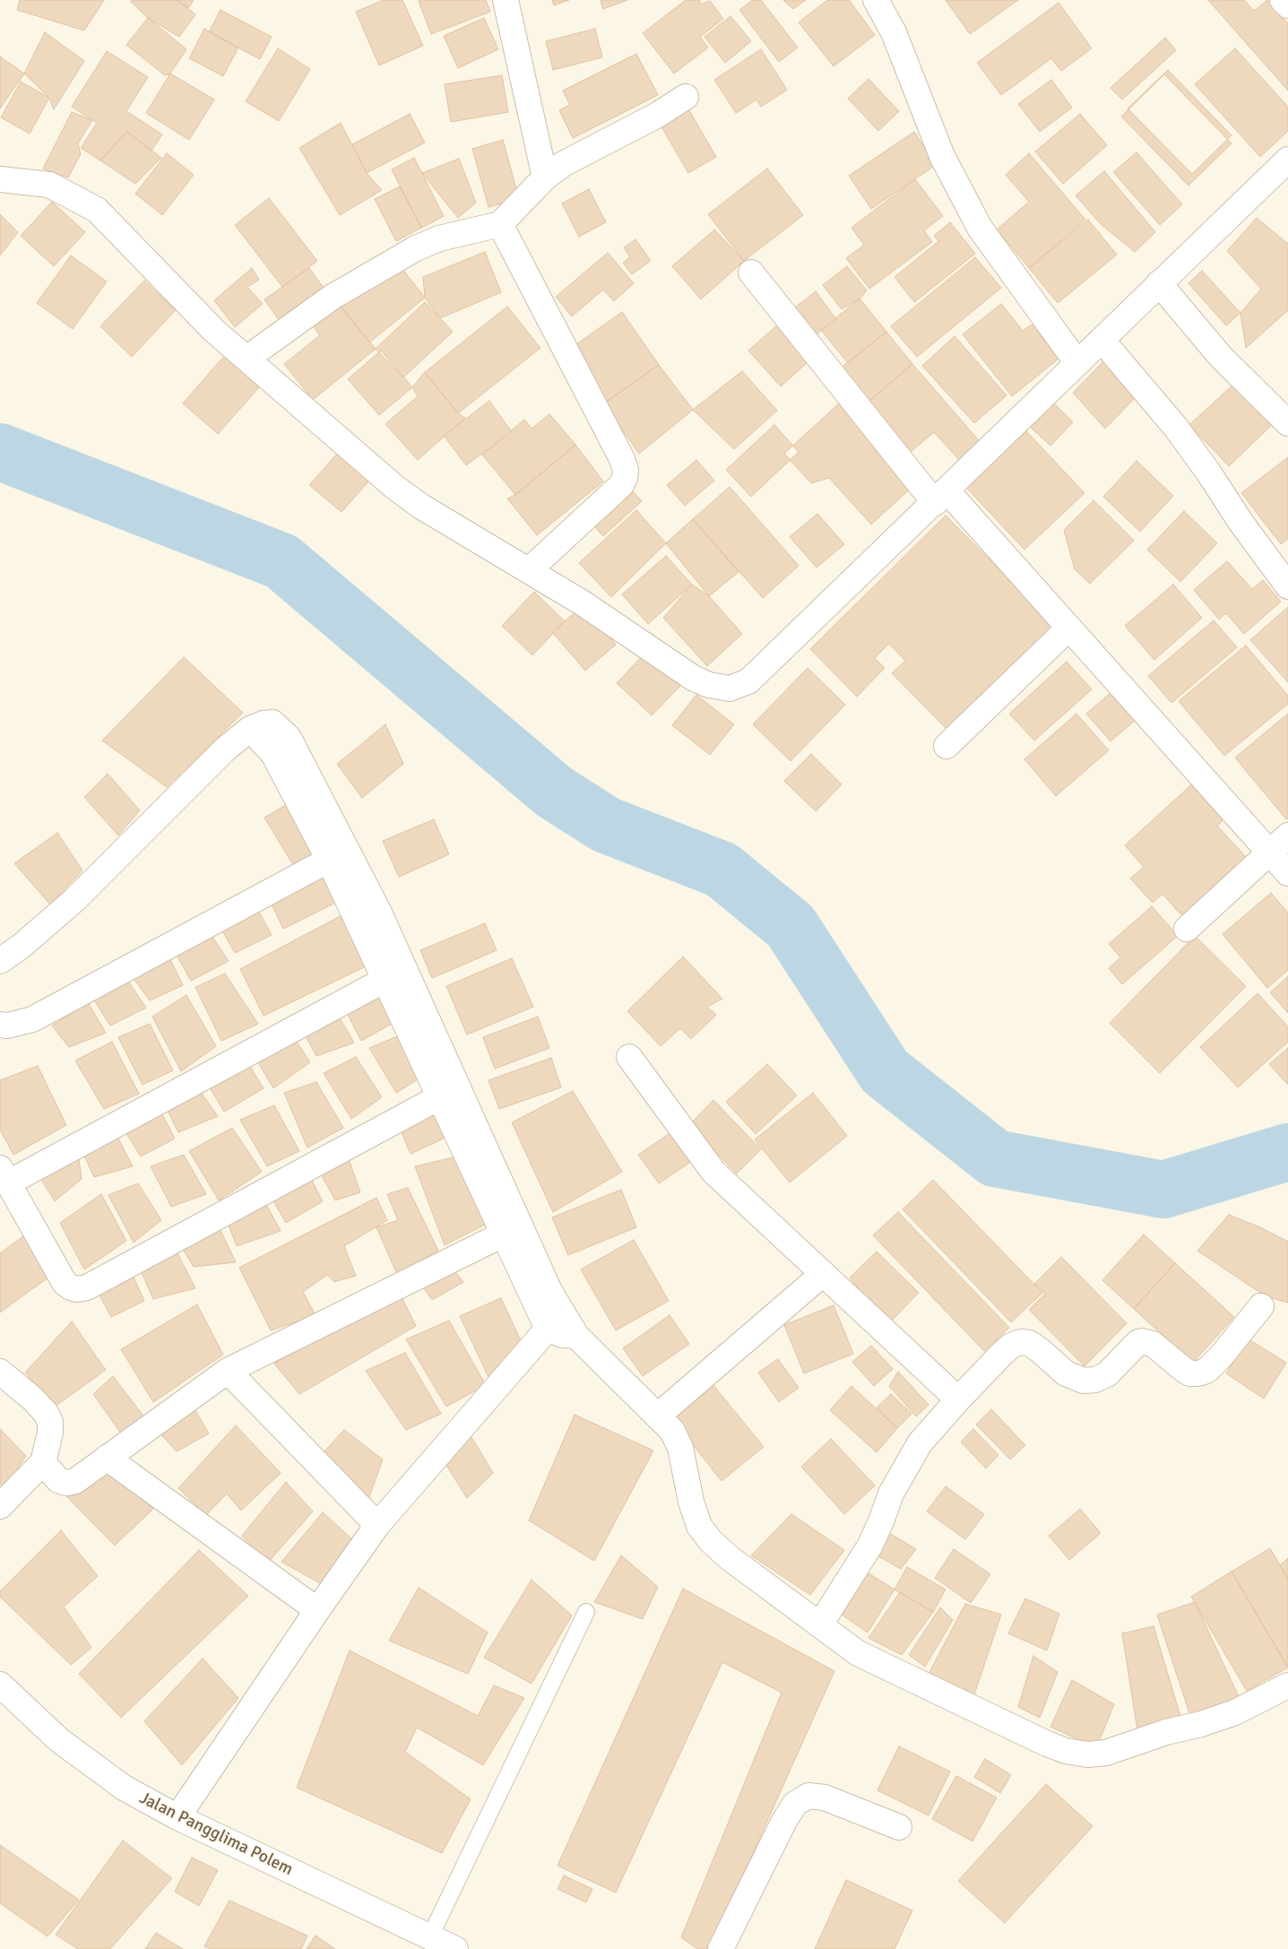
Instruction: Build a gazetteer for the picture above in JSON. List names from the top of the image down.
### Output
{
  "streets": {
    "street": ["Jalan Pangglima Polem"]
  }
}
